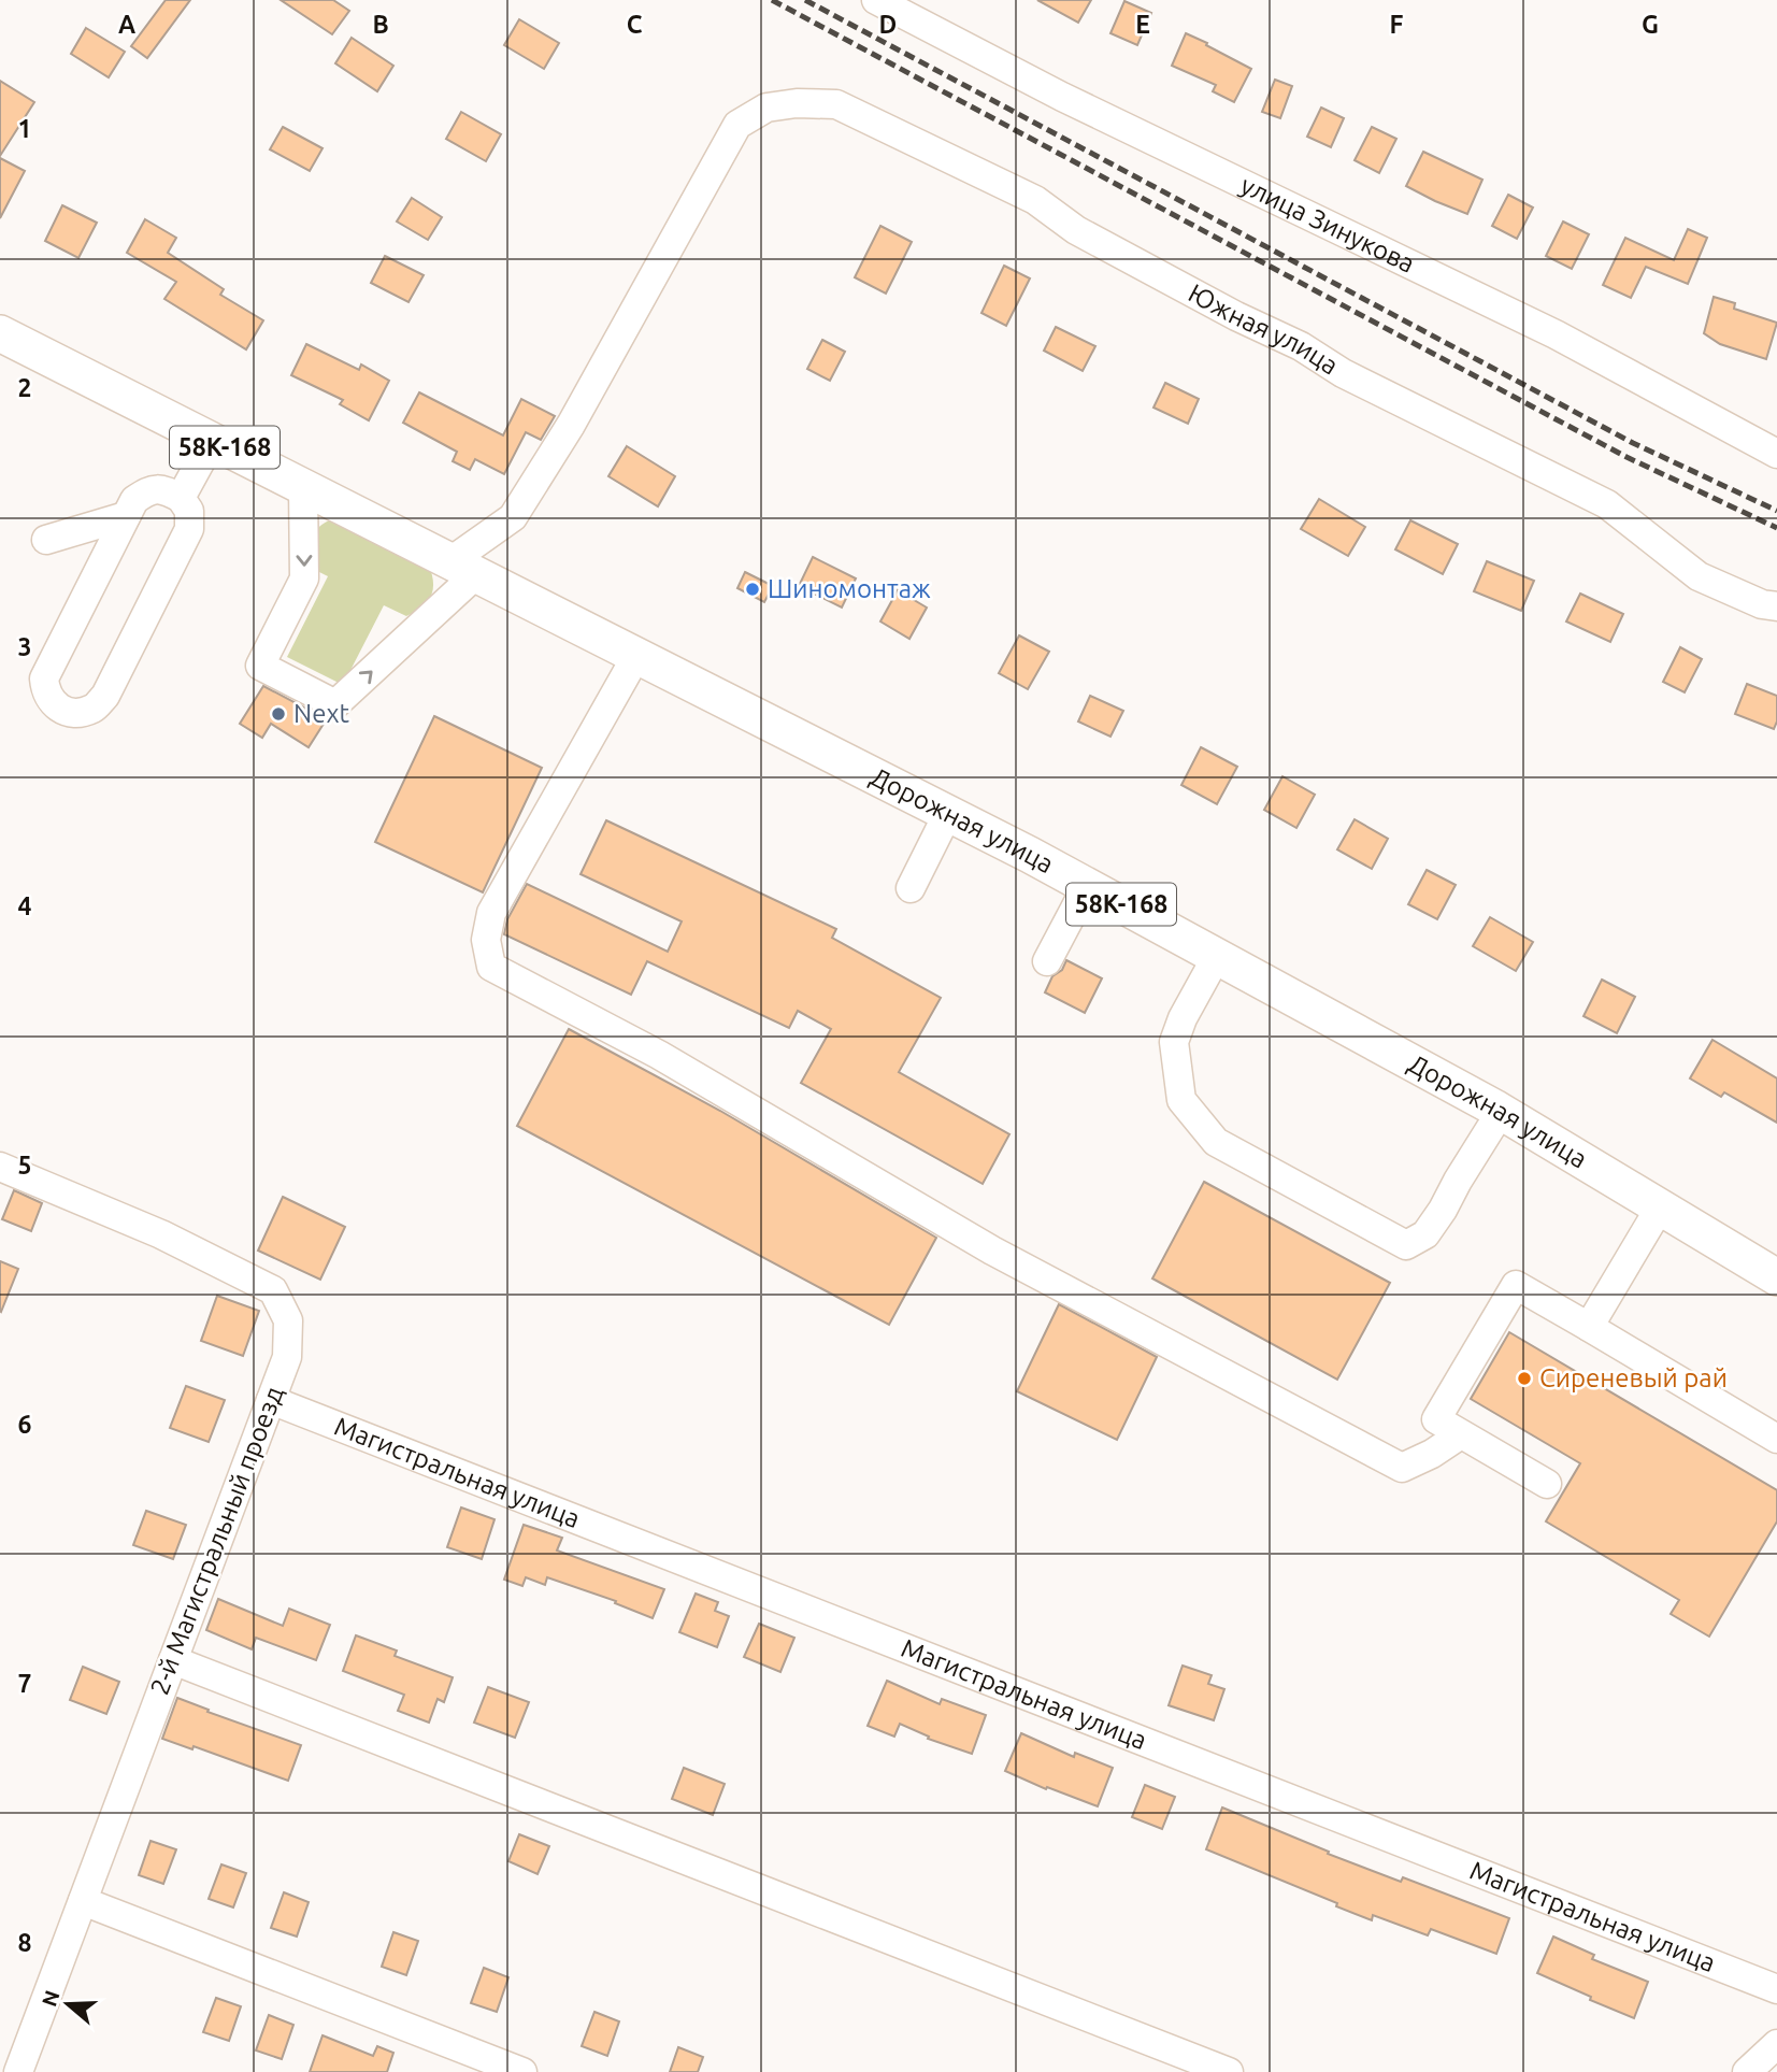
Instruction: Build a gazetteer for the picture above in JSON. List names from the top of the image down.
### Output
{
  "streets": {
    "main road": ["58К-168", "Дорожная улица"],
    "street": [
      "улица Зинукова",
      "Южная улица",
      "Магистральная улица",
      "2-й Магистральный проезд"
    ]
  },
  "crossings": [
    ["Южная улица", "58К-168"],
    ["Южная улица", "Дорожная улица"],
    ["58К-168", "Дорожная улица"],
    ["Магистральная улица", "2-й Магистральный проезд"]
  ],
  "places": ["Шиномонтаж", "Next", "Сиреневый рай"],
  "north": "left",
  "grid": {
    "columns": [
      "A",
      "B",
      "C",
      "D",
      "E",
      "F",
      "G"
    ],
    "rows": [
      "1",
      "2",
      "3",
      "4",
      "5",
      "6",
      "7",
      "8"
    ]
  }
}
